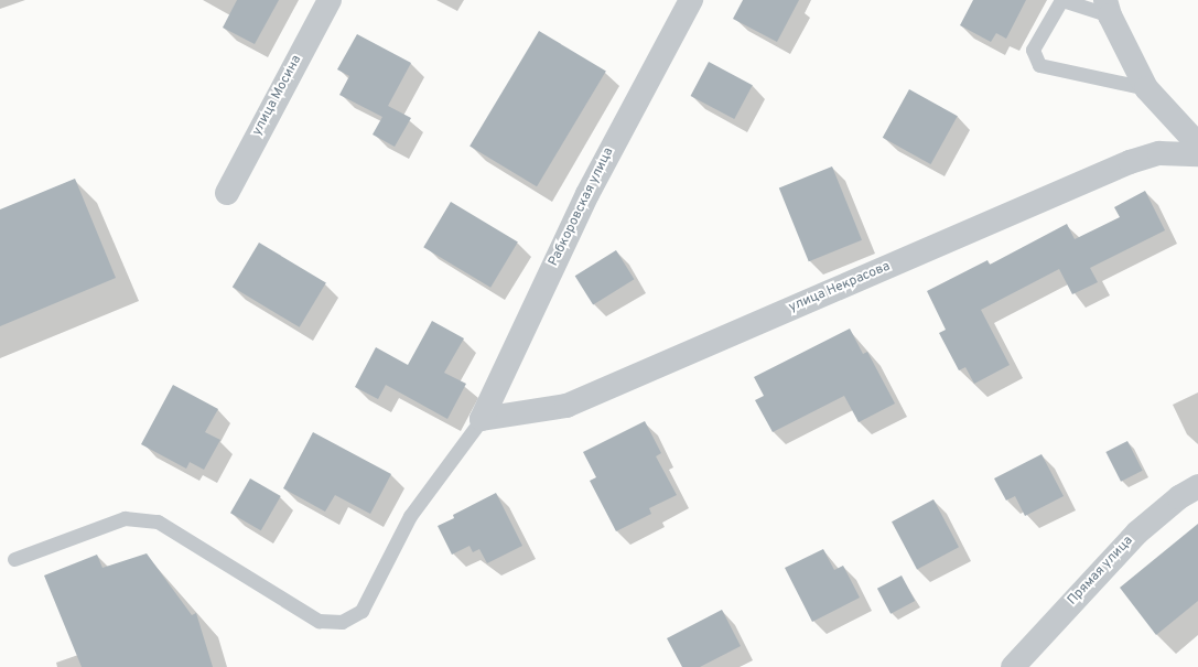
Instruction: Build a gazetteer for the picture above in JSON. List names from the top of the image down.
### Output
{
  "streets": {
    "street": [
      "улица Мосина",
      "Рабкоровская улица",
      "улица Некрасова",
      "Прямая улица"
    ]
  },
  "crossings": [
    ["Рабкоровская улица", "улица Некрасова"]
  ]
}
